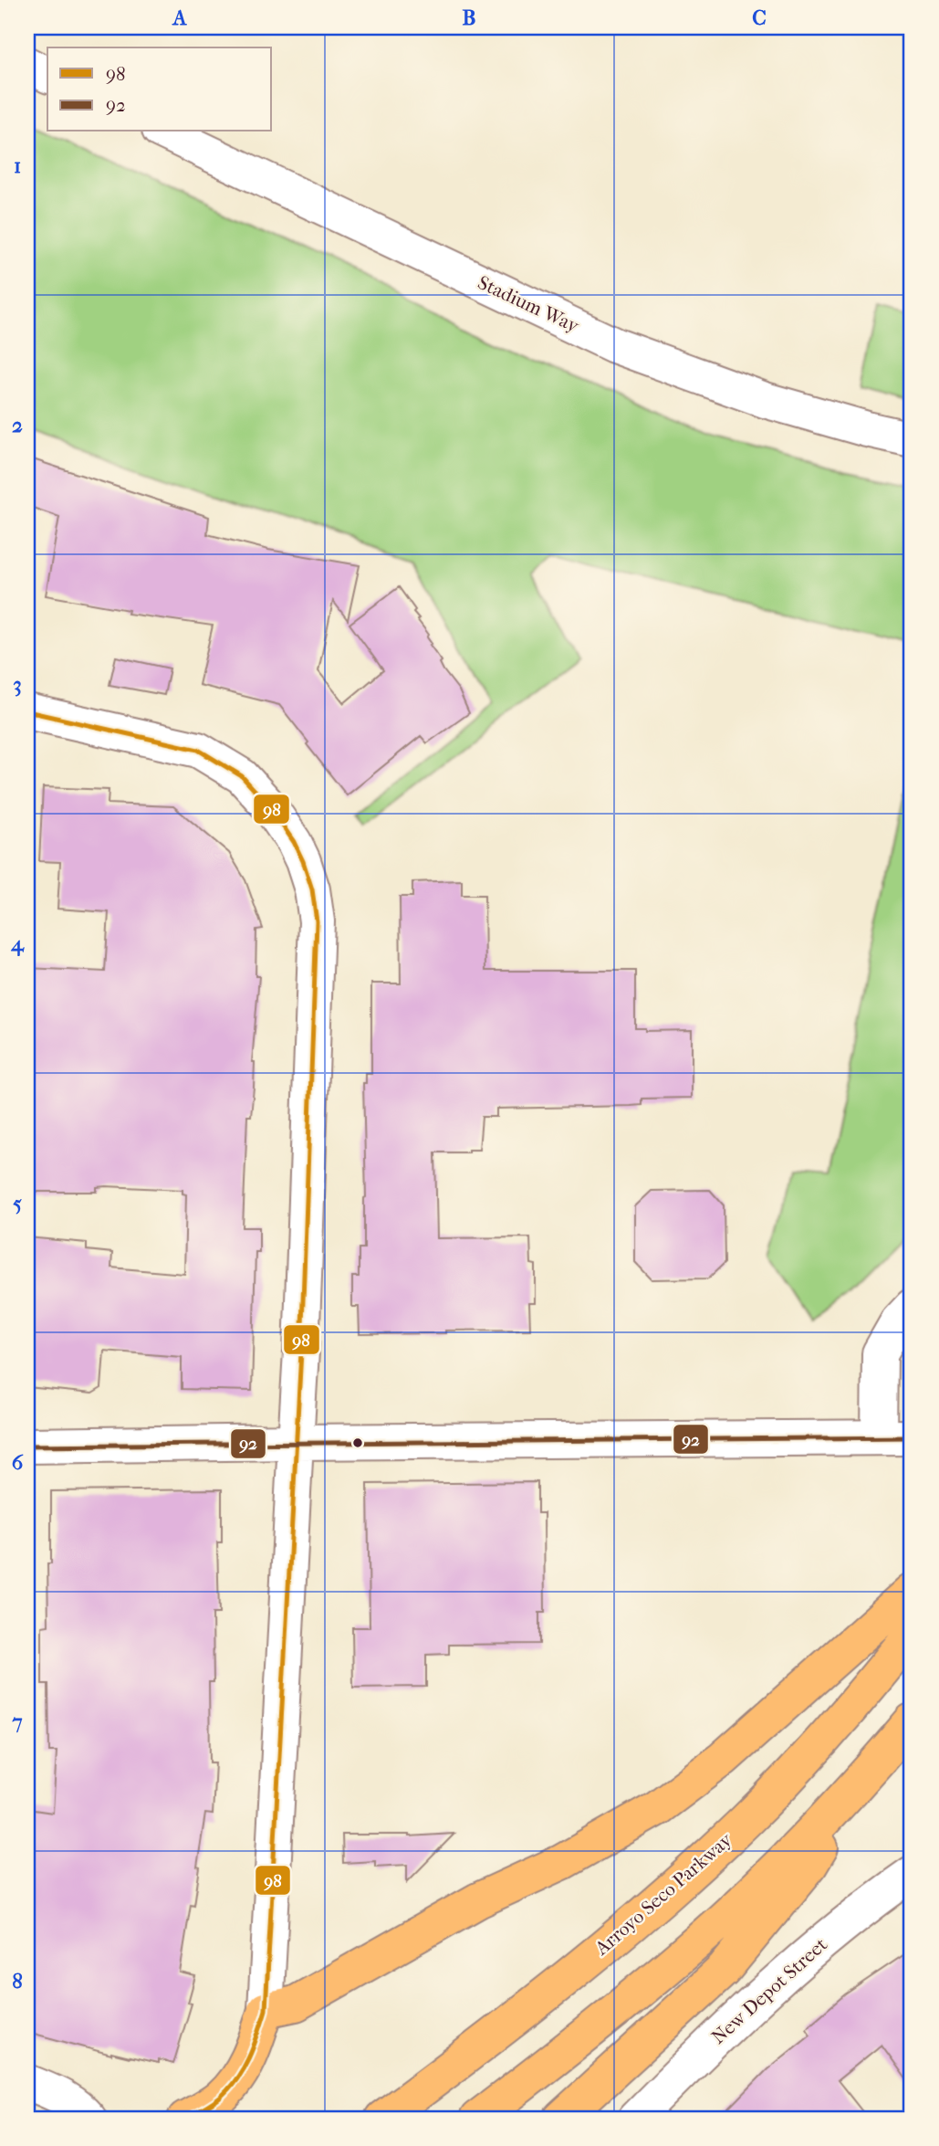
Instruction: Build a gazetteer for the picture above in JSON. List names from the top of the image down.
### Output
{
  "streets": {
    "main road": ["Arroyo Seco Parkway"],
    "street": ["Stadium Way", "New Depot Street"]
  },
  "lines": ["transit line 98", "transit line 92"],
  "legend": ["98", "92"],
  "grid": {
    "columns": ["A", "B", "C"],
    "rows": [
      "1",
      "2",
      "3",
      "4",
      "5",
      "6",
      "7",
      "8"
    ]
  }
}
